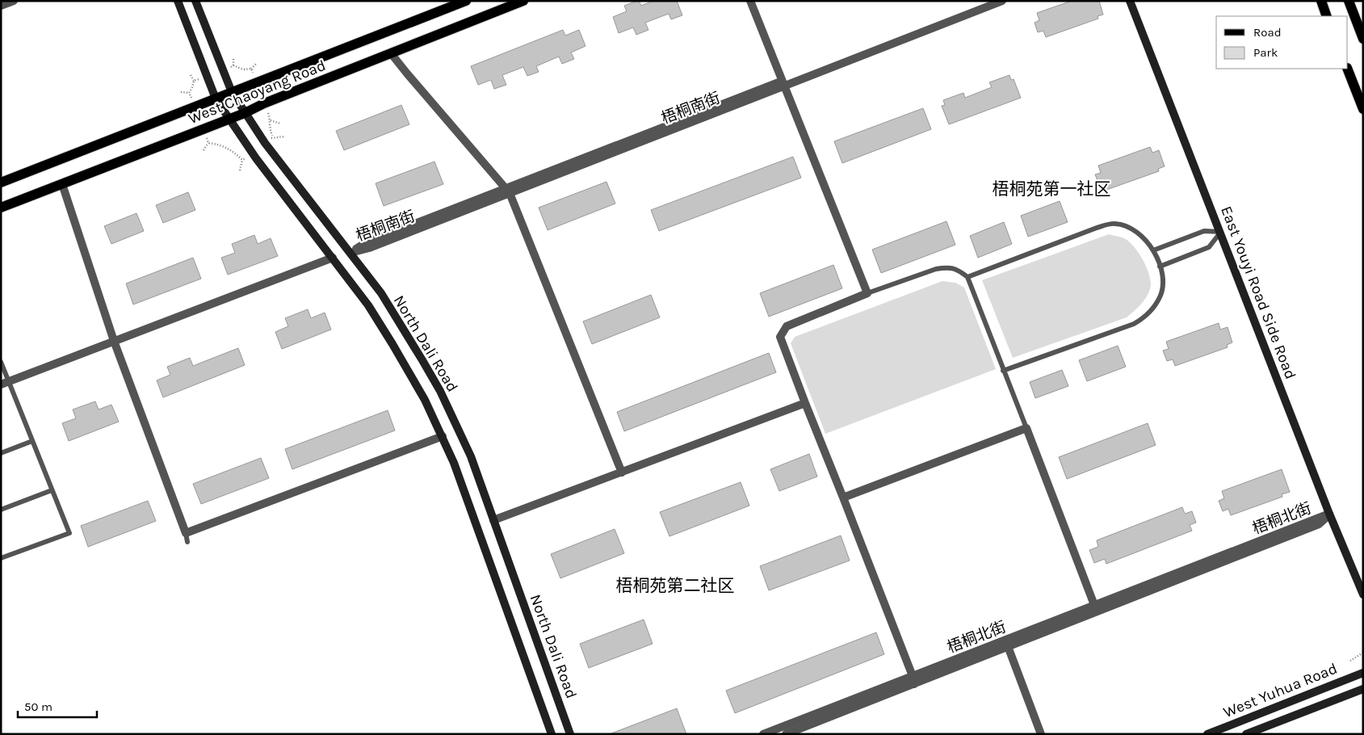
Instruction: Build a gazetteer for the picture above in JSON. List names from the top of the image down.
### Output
{
  "streets": {
    "main road": [
      "West Chaoyang Road",
      "East Youyi Road Side Road",
      "North Dali Road",
      "West Yuhua Road"
    ],
    "street": ["梧桐南街", "梧桐北街"]
  },
  "crossings": [
    ["West Chaoyang Road", "North Dali Road"],
    ["梧桐南街", "North Dali Road"],
    ["East Youyi Road Side Road", "梧桐北街"]
  ],
  "districts": ["梧桐苑第一社区", "梧桐苑第二社区"],
  "legend": ["Road", "Park"],
  "scale_bar": "50 m"
}
